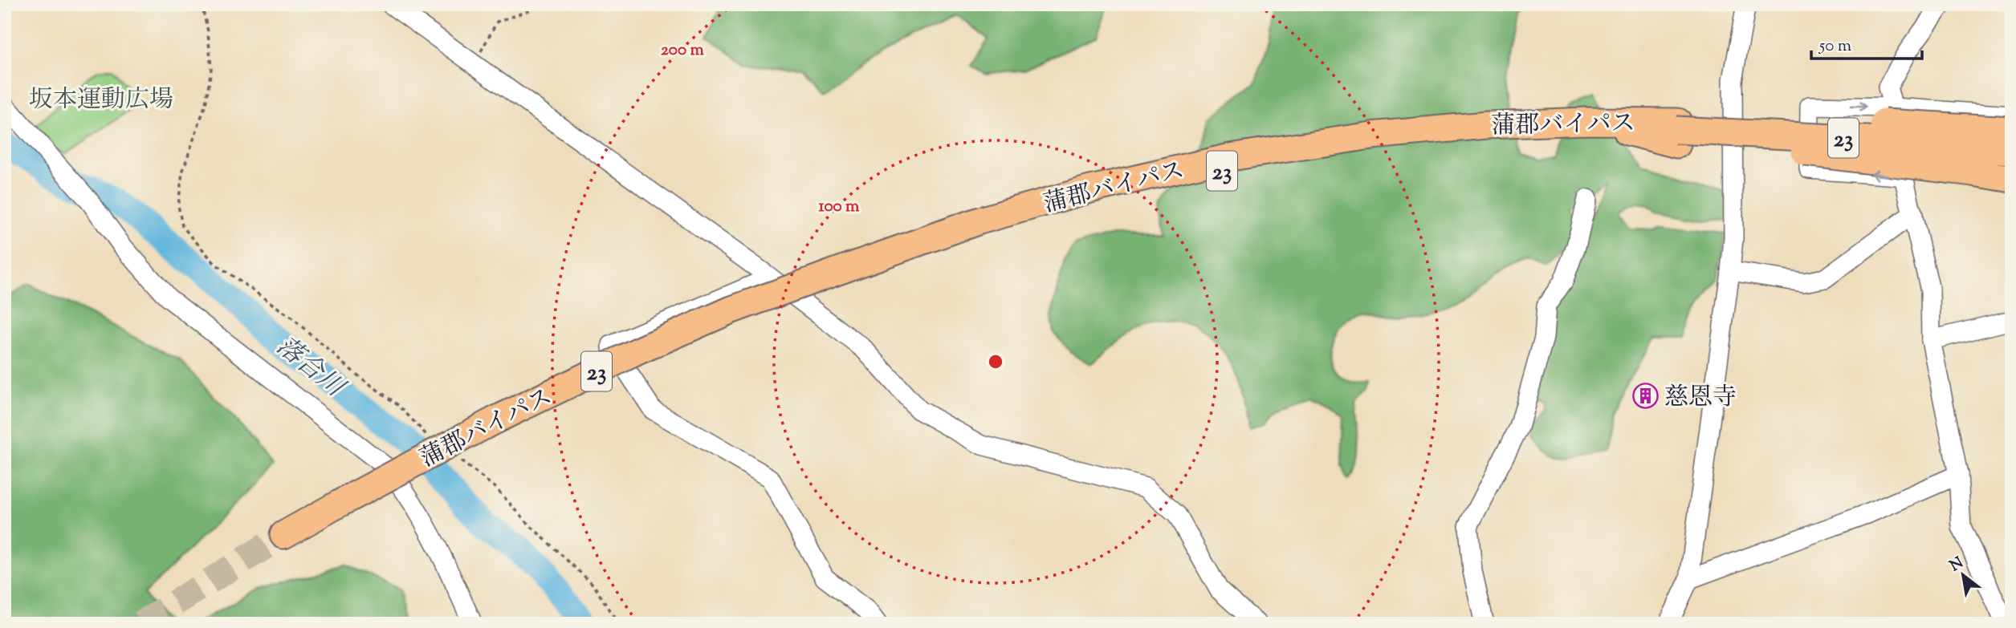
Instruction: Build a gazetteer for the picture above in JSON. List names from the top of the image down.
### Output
{
  "streets": {
    "highway": ["蒲郡バイパス", "23"]
  },
  "crossings": [
    ["蒲郡バイパス", "23"]
  ],
  "water": ["落合川"],
  "parks": ["坂本運動広場"],
  "places": {
    "building": ["慈恩寺"]
  },
  "scale_bar": "50 m",
  "north": "top left",
  "rings": ["200 m", "100 m"]
}
